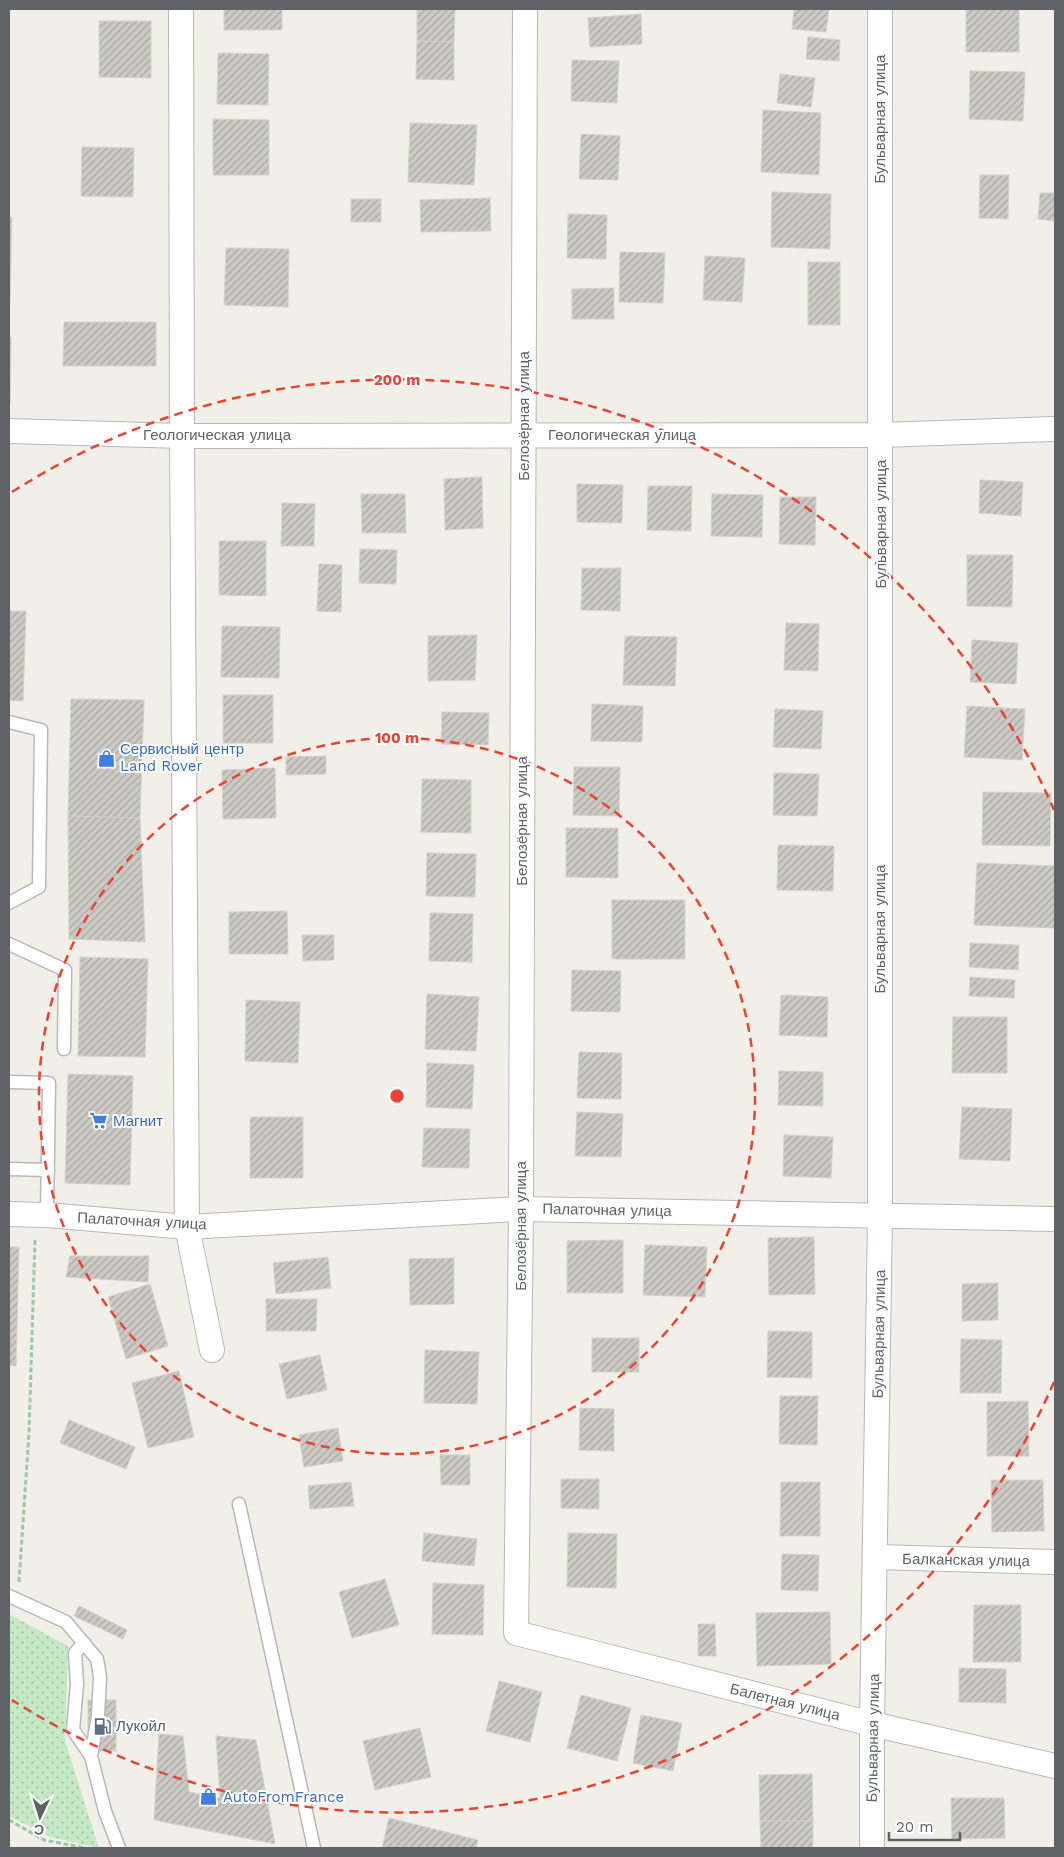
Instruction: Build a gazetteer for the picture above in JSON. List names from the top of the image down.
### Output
{
  "streets": {
    "street": [
      "Бульварная улица",
      "Белозёрная улица",
      "Геологическая улица",
      "Палаточная улица",
      "Балканская улица",
      "Балетная улица"
    ]
  },
  "crossings": [
    ["Бульварная улица", "Геологическая улица"],
    ["Бульварная улица", "Палаточная улица"],
    ["Бульварная улица", "Балканская улица"],
    ["Бульварная улица", "Балетная улица"],
    ["Белозёрная улица", "Геологическая улица"],
    ["Белозёрная улица", "Палаточная улица"],
    ["Белозёрная улица", "Балетная улица"]
  ],
  "places": {
    "shop": ["Сервисный центр Land Rover", "AutoFromFrance"],
    "supermarket": ["Магнит"],
    "fuel station": ["Лукойл"]
  },
  "scale_bar": "20 m",
  "north": "bottom",
  "rings": ["200 m", "100 m"]
}
